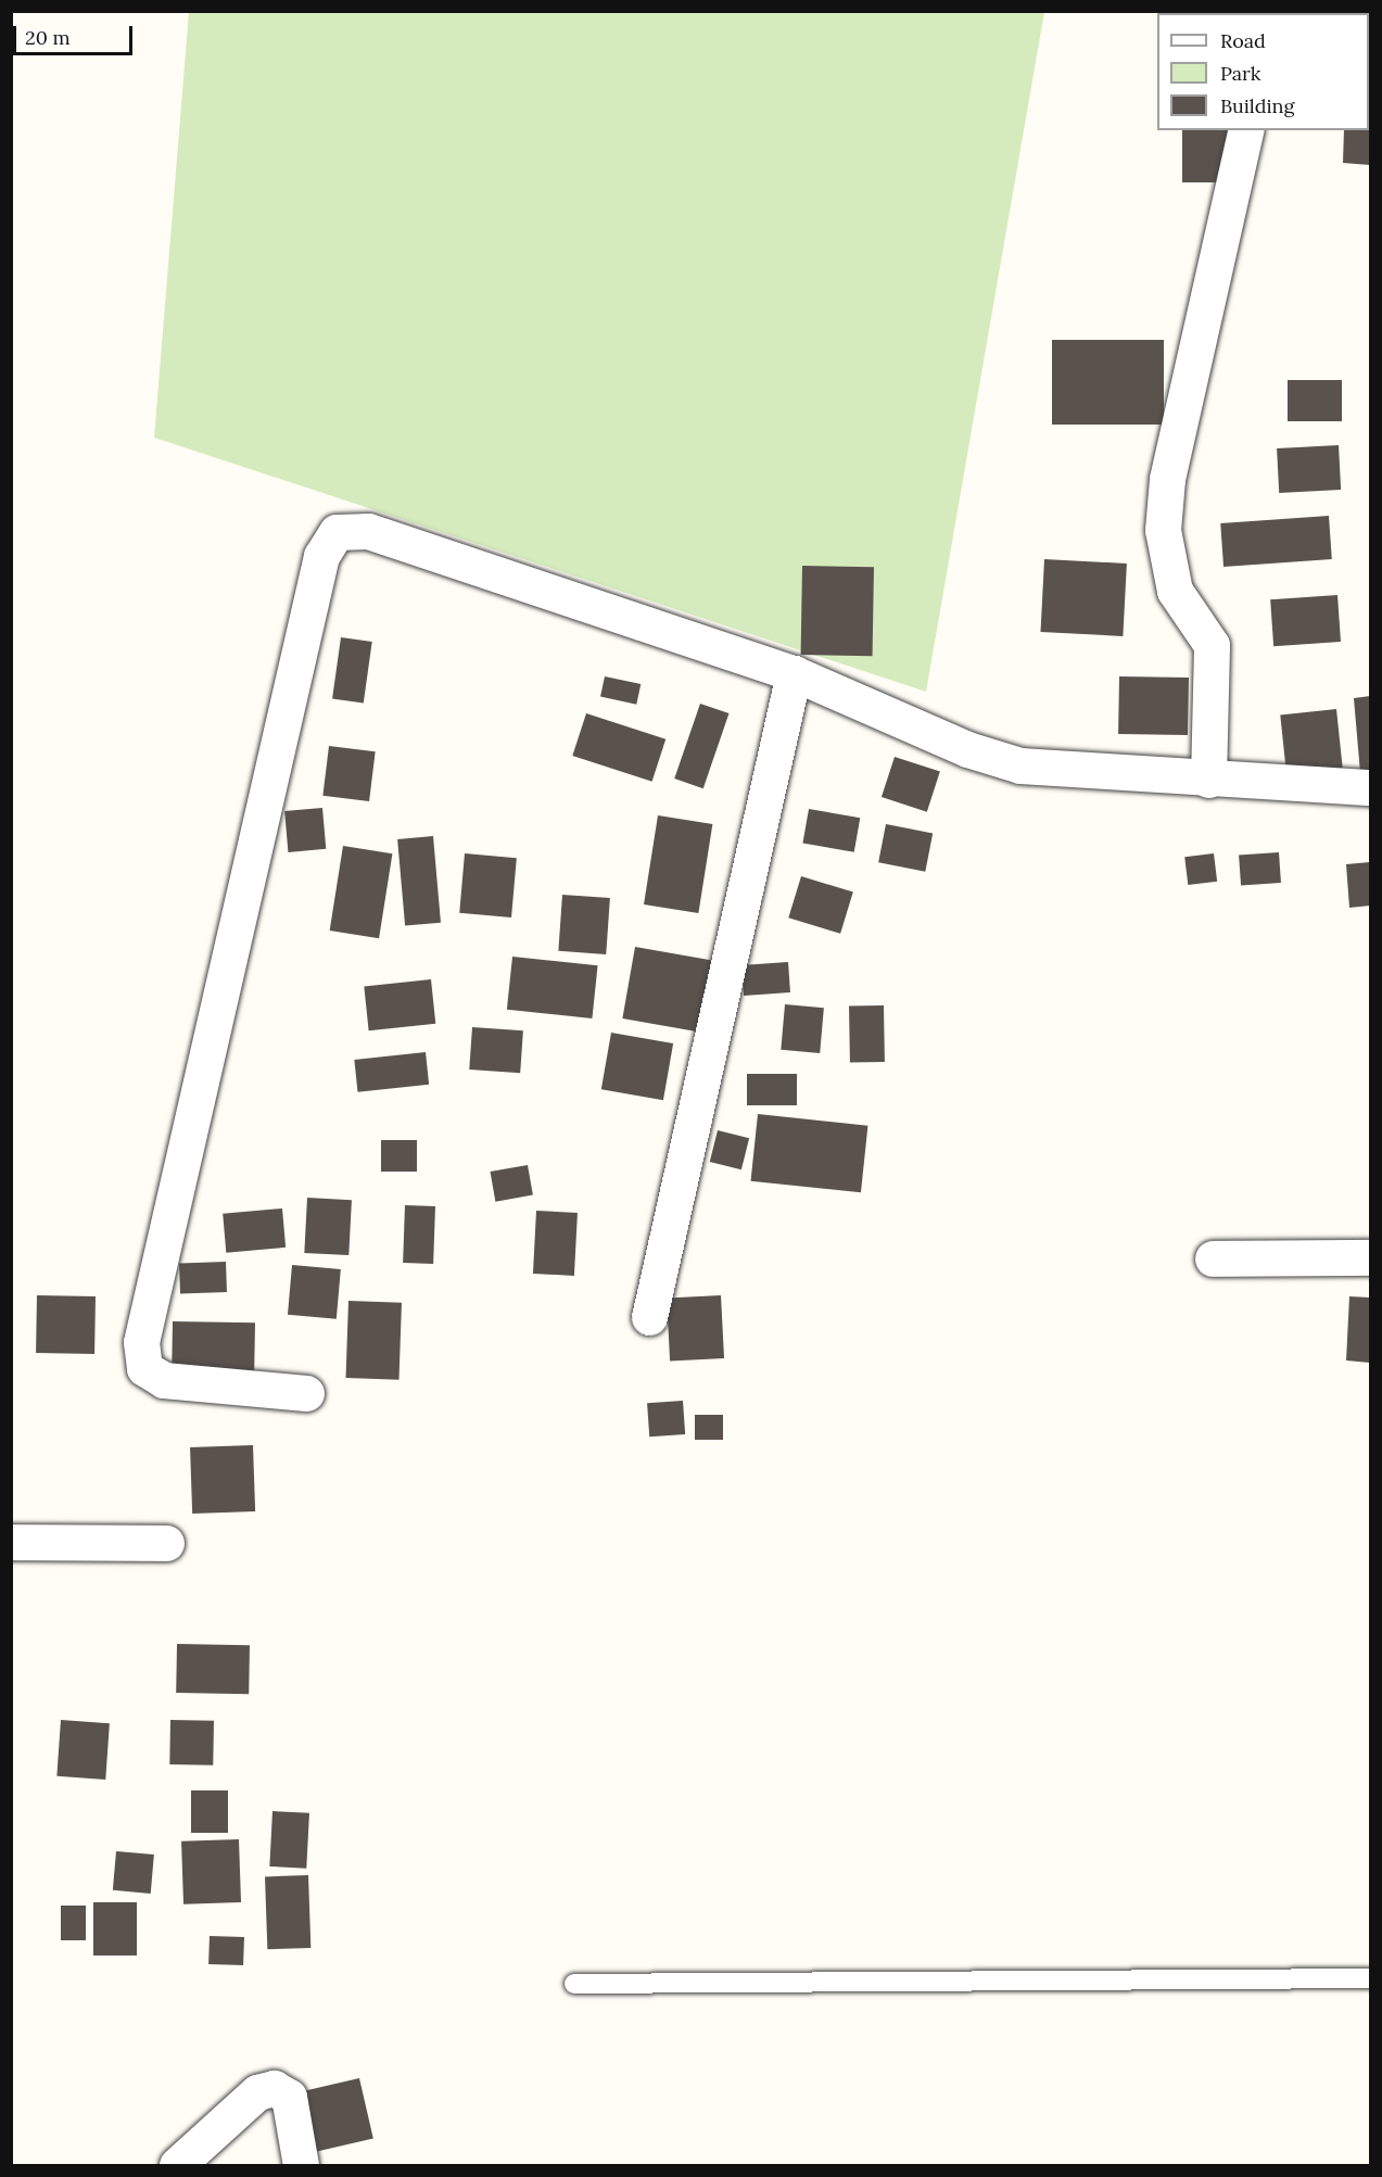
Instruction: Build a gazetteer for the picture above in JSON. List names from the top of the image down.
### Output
{
  "legend": ["Road", "Park", "Building"],
  "scale_bar": "20 m"
}
